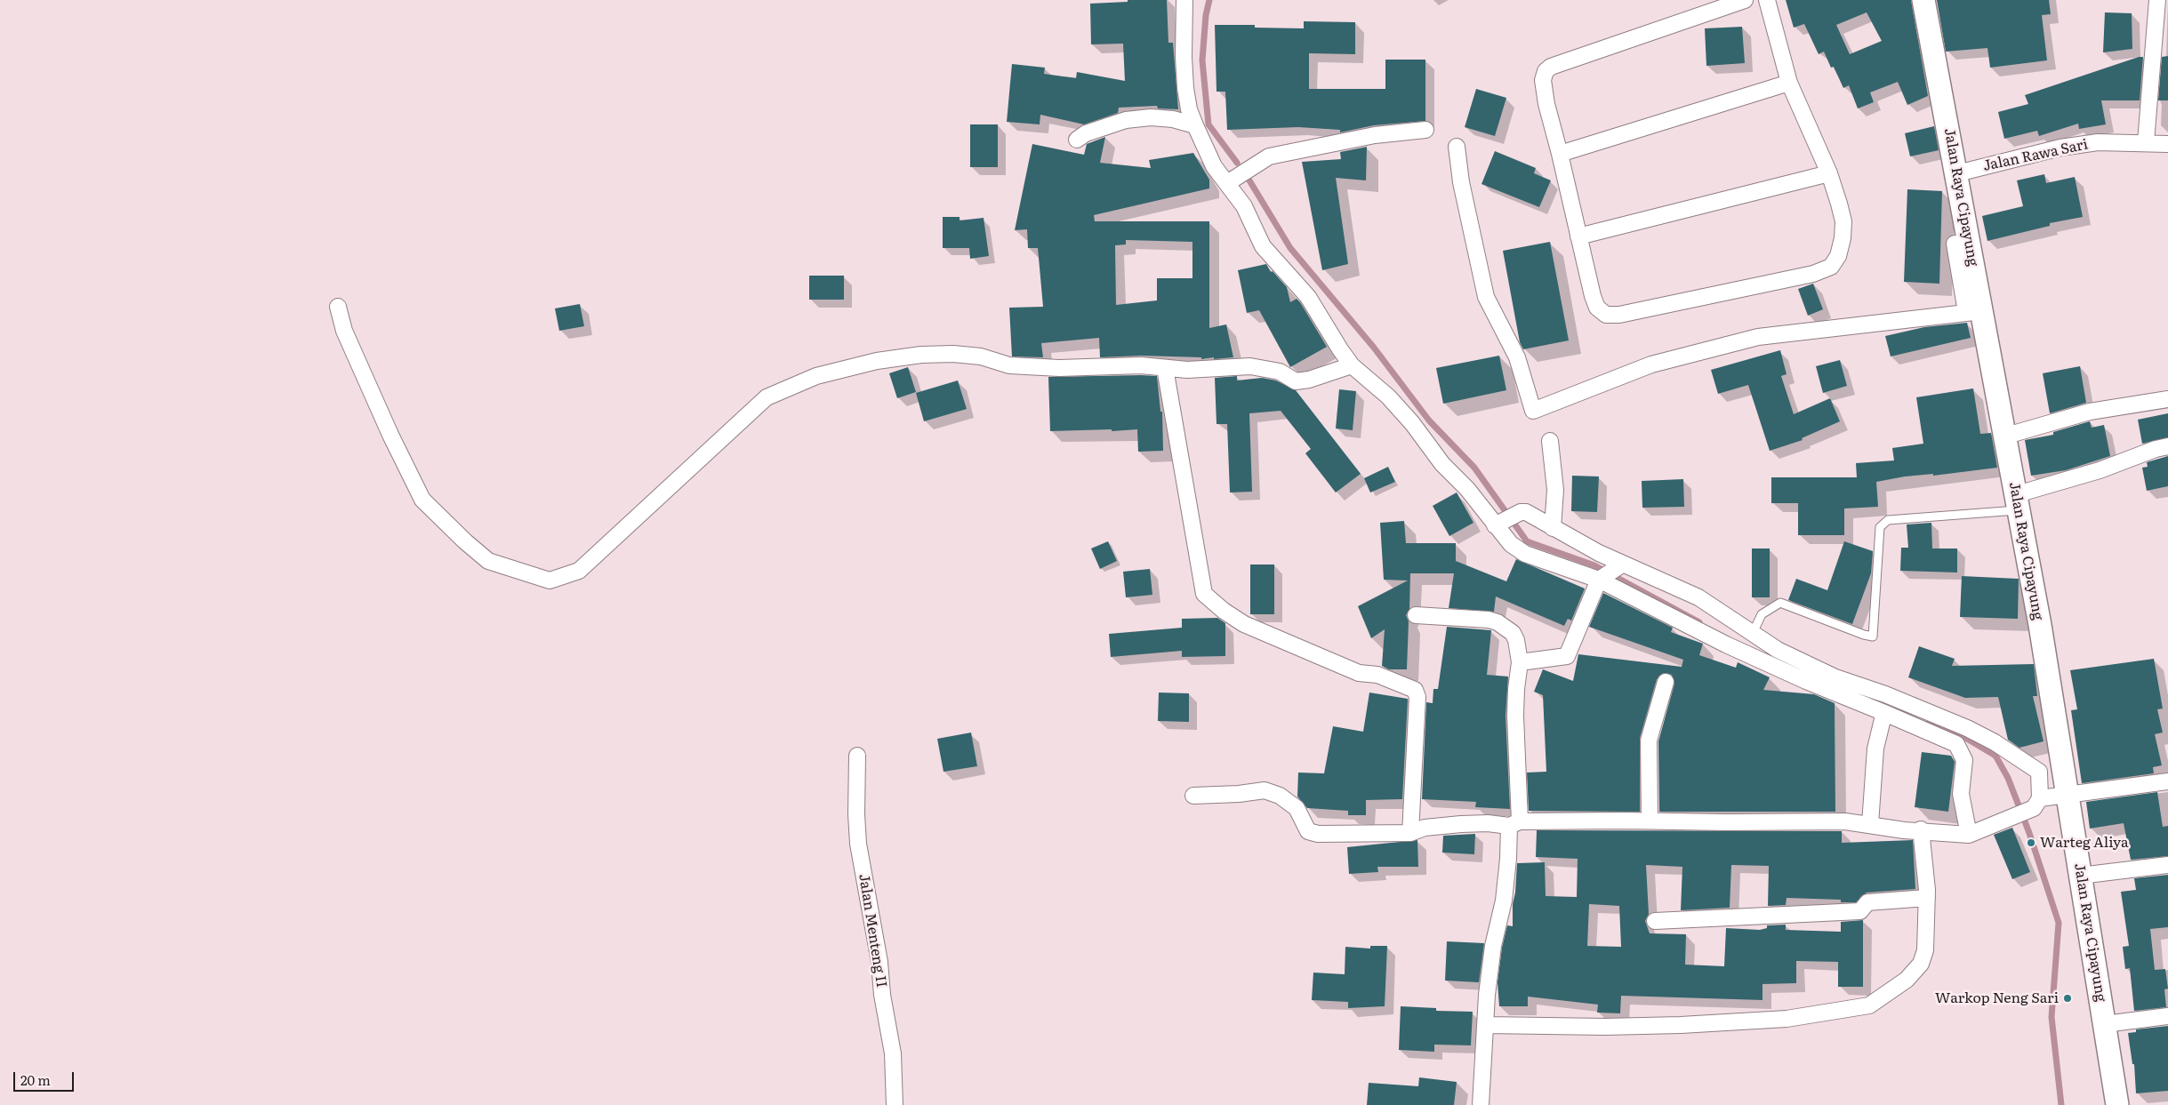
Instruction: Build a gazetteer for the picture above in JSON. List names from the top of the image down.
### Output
{
  "streets": {
    "main road": ["Jalan Raya Cipayung"],
    "street": ["Jalan Rawa Sari", "Jalan Menteng II"]
  },
  "crossings": [
    ["Jalan Rawa Sari", "Jalan Raya Cipayung"]
  ],
  "places": ["Warteg Aliya", "Warkop Neng Sari"],
  "scale_bar": "20 m"
}
